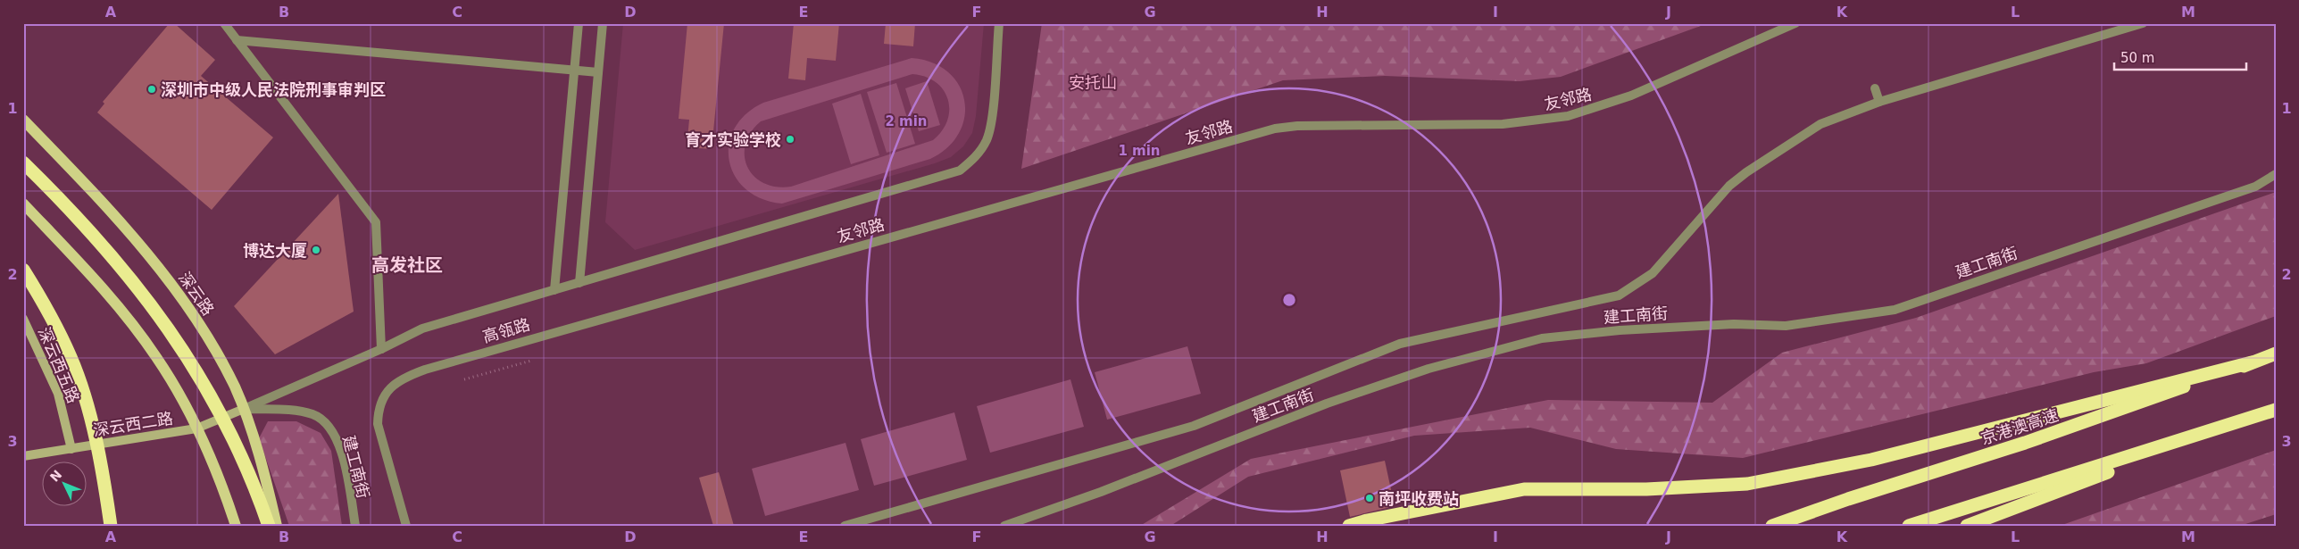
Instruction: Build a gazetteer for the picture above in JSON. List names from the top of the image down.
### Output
{
  "streets": {
    "highway": ["京港澳高速"],
    "main road": ["深云路"],
    "street": [
      "友邻路",
      "建工南街",
      "高瓴路",
      "深云西五路",
      "深云西二路"
    ]
  },
  "crossings": [
    ["友邻路", "高瓴路"],
    ["建工南街", "深云路"],
    ["建工南街", "深云西二路"],
    ["深云路", "深云西二路"],
    ["深云西五路", "深云西二路"]
  ],
  "districts": ["高发社区"],
  "parks": ["安托山"],
  "places": [
    "深圳市中级人民法院刑事审判区",
    "育才实验学校",
    "博达大厦",
    "南坪收费站"
  ],
  "scale_bar": "50 m",
  "north": "top left",
  "grid": {
    "columns": [
      "A",
      "B",
      "C",
      "D",
      "E",
      "F",
      "G",
      "H",
      "I",
      "J",
      "K",
      "L",
      "M"
    ],
    "rows": ["1", "2", "3"]
  },
  "rings": ["2 min", "1 min"]
}
